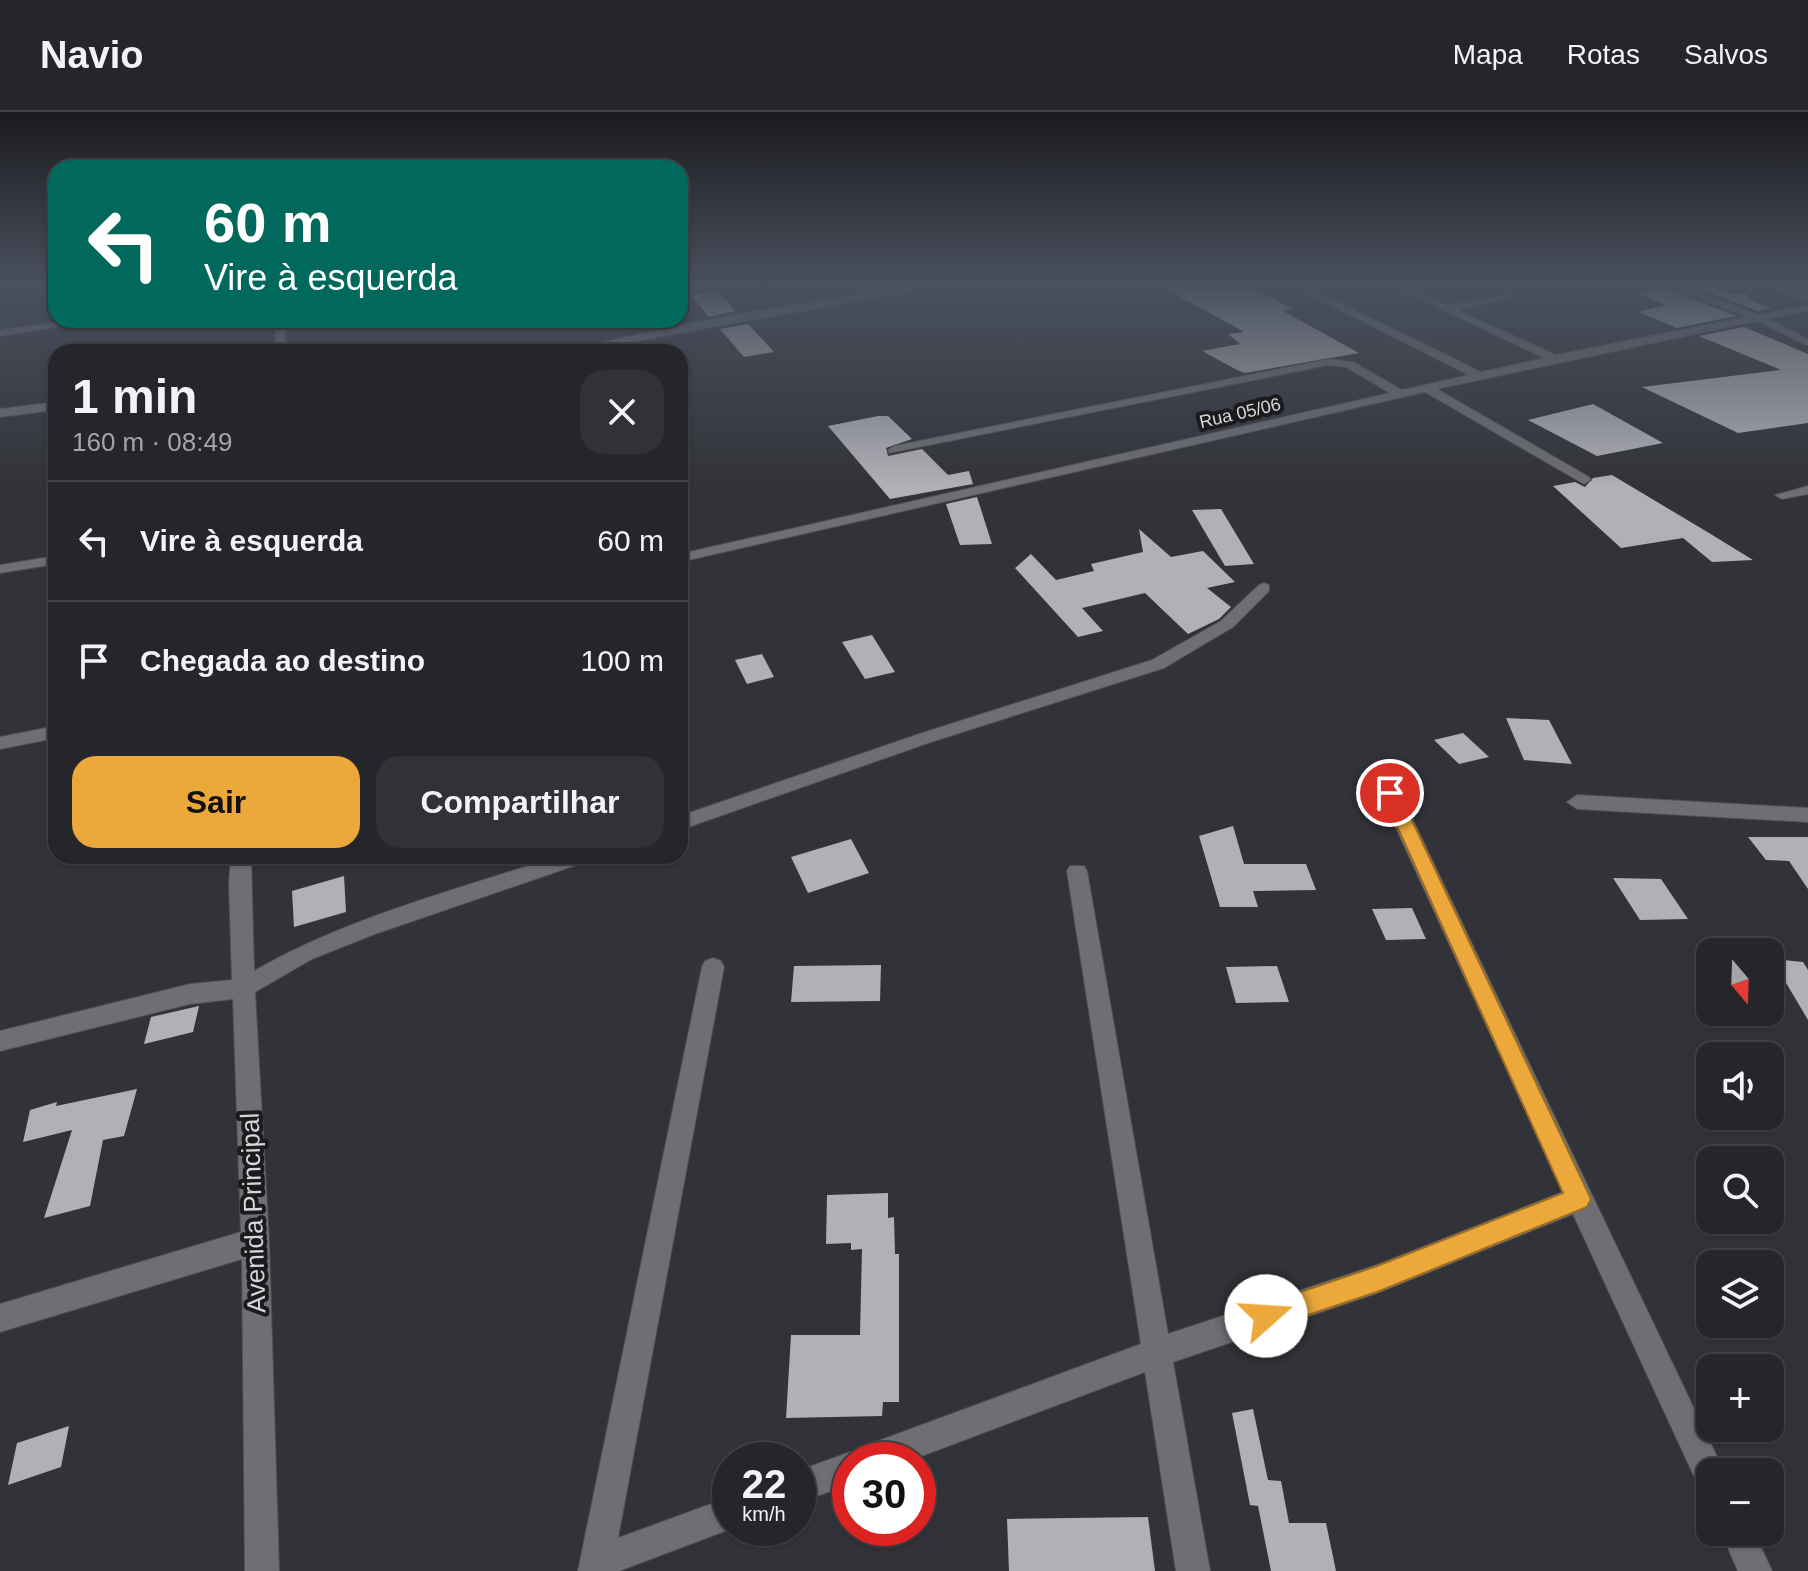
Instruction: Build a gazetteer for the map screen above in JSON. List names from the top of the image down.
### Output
{
  "streets": {
    "street": ["Rua 05/06", "Avenida Principal"]
  },
  "north": "bottom",
  "page": {
    "header": "Navio",
    "nav": ["Mapa", "Rotas", "Salvos"],
    "turn": ["60 m", "Vire à esquerda"],
    "heading": ["1 min", "160 m · 08:49"],
    "list": [
      {
        "name": "Vire à esquerda",
        "value": "60 m"
      },
      {
        "name": "Chegada ao destino",
        "value": "100 m"
      }
    ],
    "buttons": ["Sair", "Compartilhar"],
    "map_buttons": ["+", "−"],
    "speed": "22 km/h",
    "limit": "30"
  }
}
